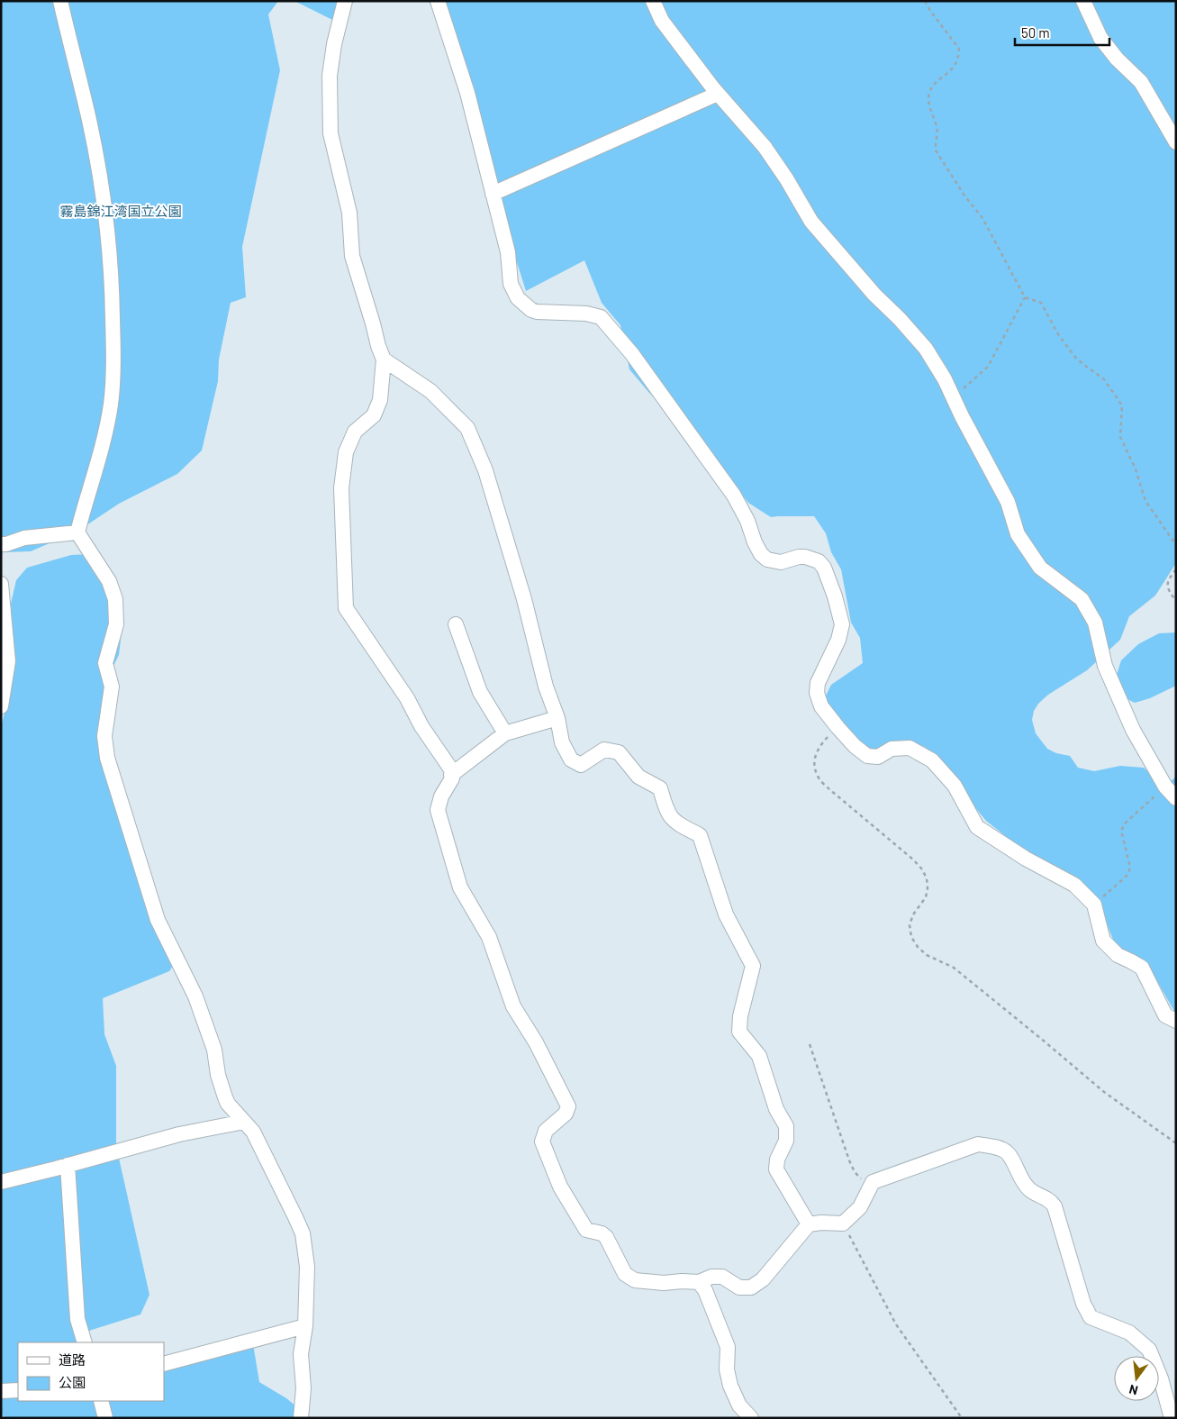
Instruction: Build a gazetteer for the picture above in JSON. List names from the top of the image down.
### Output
{
  "parks": ["霧島錦江湾国立公園"],
  "legend": ["道路", "公園"],
  "scale_bar": "50 m",
  "north": "bottom"
}
